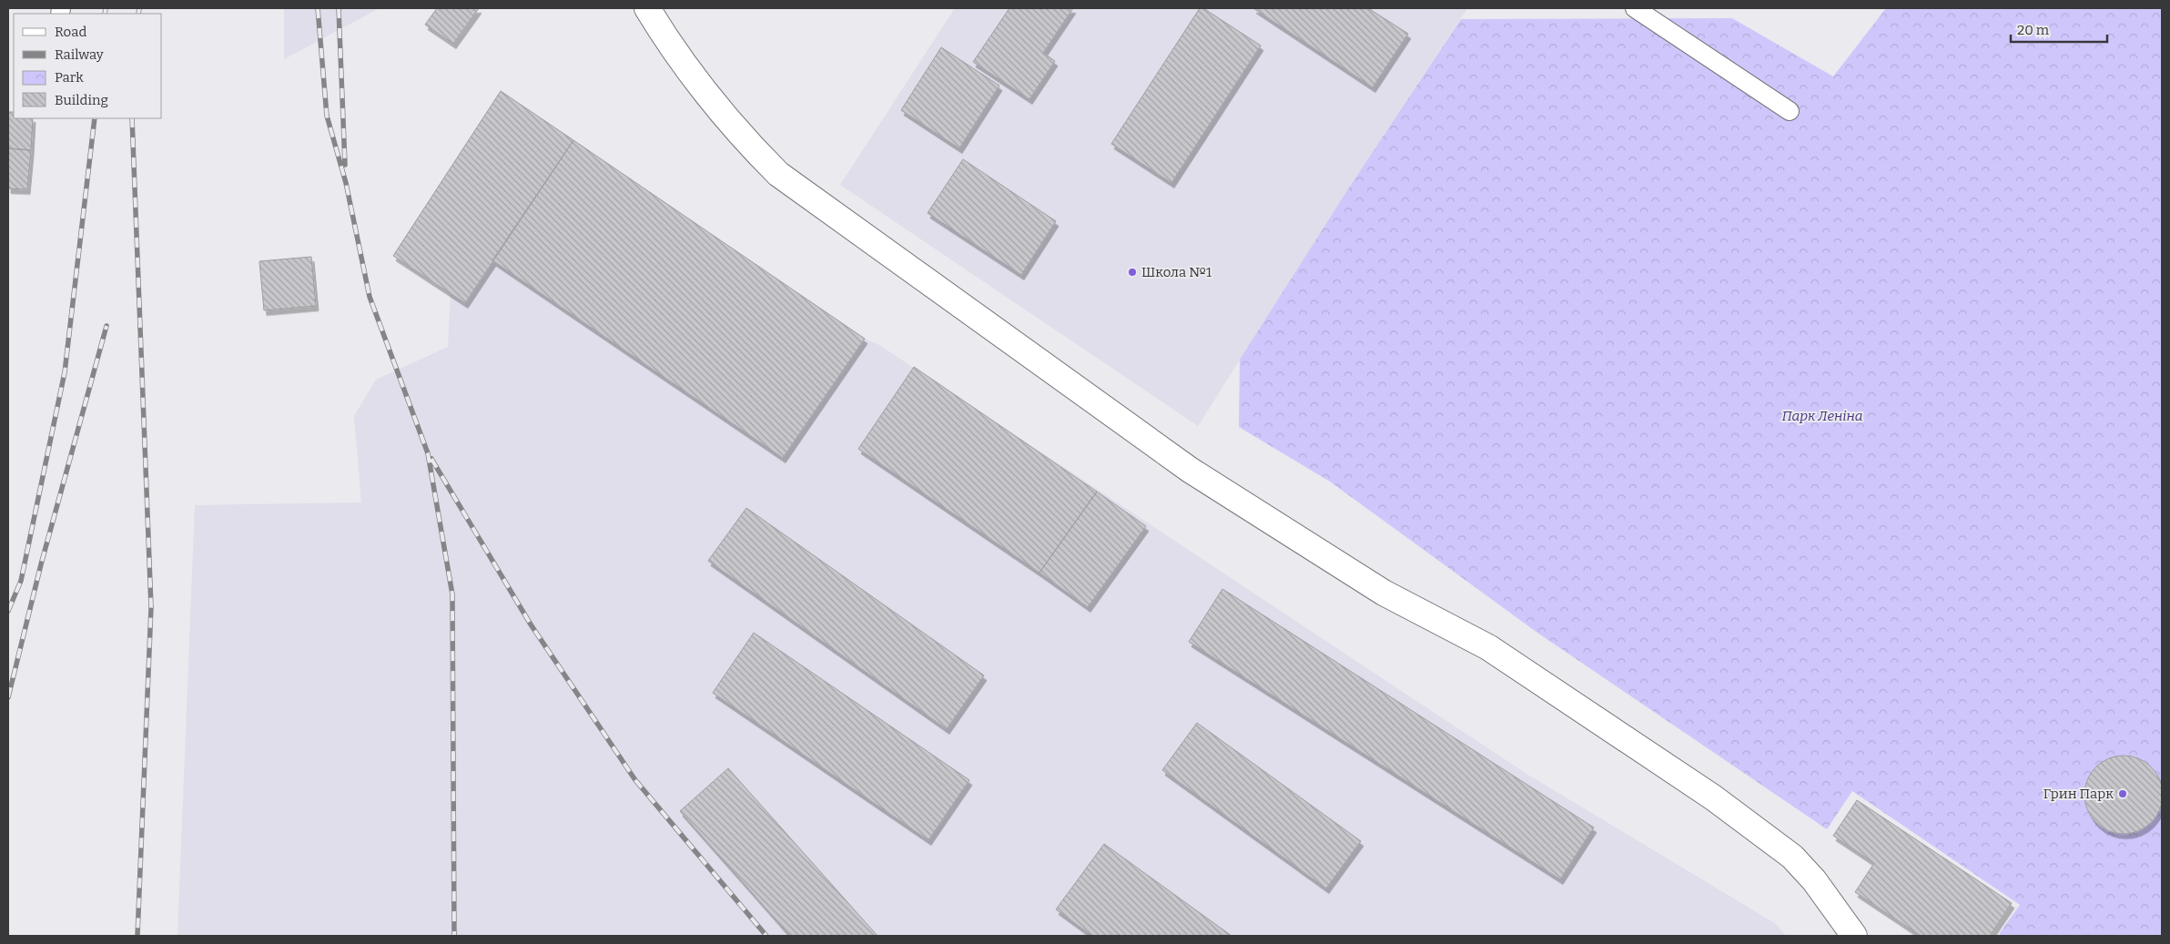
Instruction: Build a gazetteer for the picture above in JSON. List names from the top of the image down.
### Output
{
  "parks": ["Парк Леніна"],
  "places": ["Школа №1", "Грин Парк"],
  "legend": [
    "Road",
    "Railway",
    "Park",
    "Building"
  ],
  "scale_bar": "20 m"
}
